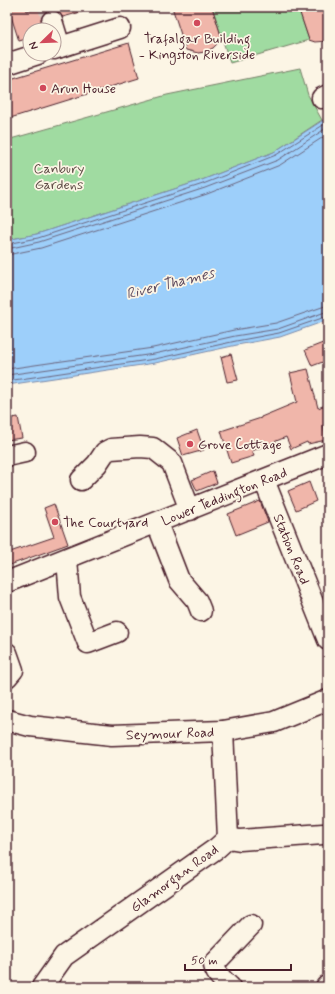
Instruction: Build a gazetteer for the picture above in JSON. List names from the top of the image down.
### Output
{
  "streets": {
    "street": [
      "Lower Teddington Road",
      "Station Road",
      "Seymour Road",
      "Glamorgan Road"
    ]
  },
  "crossings": [
    ["Lower Teddington Road", "Station Road"],
    ["Seymour Road", "Glamorgan Road"]
  ],
  "water": ["River Thames"],
  "parks": ["Canbury Gardens"],
  "places": [
    "Trafalgar Building - Kingston Riverside",
    "Arun House",
    "Grove Cottage",
    "The Courtyard"
  ],
  "scale_bar": "50 m",
  "north": "bottom left"
}
